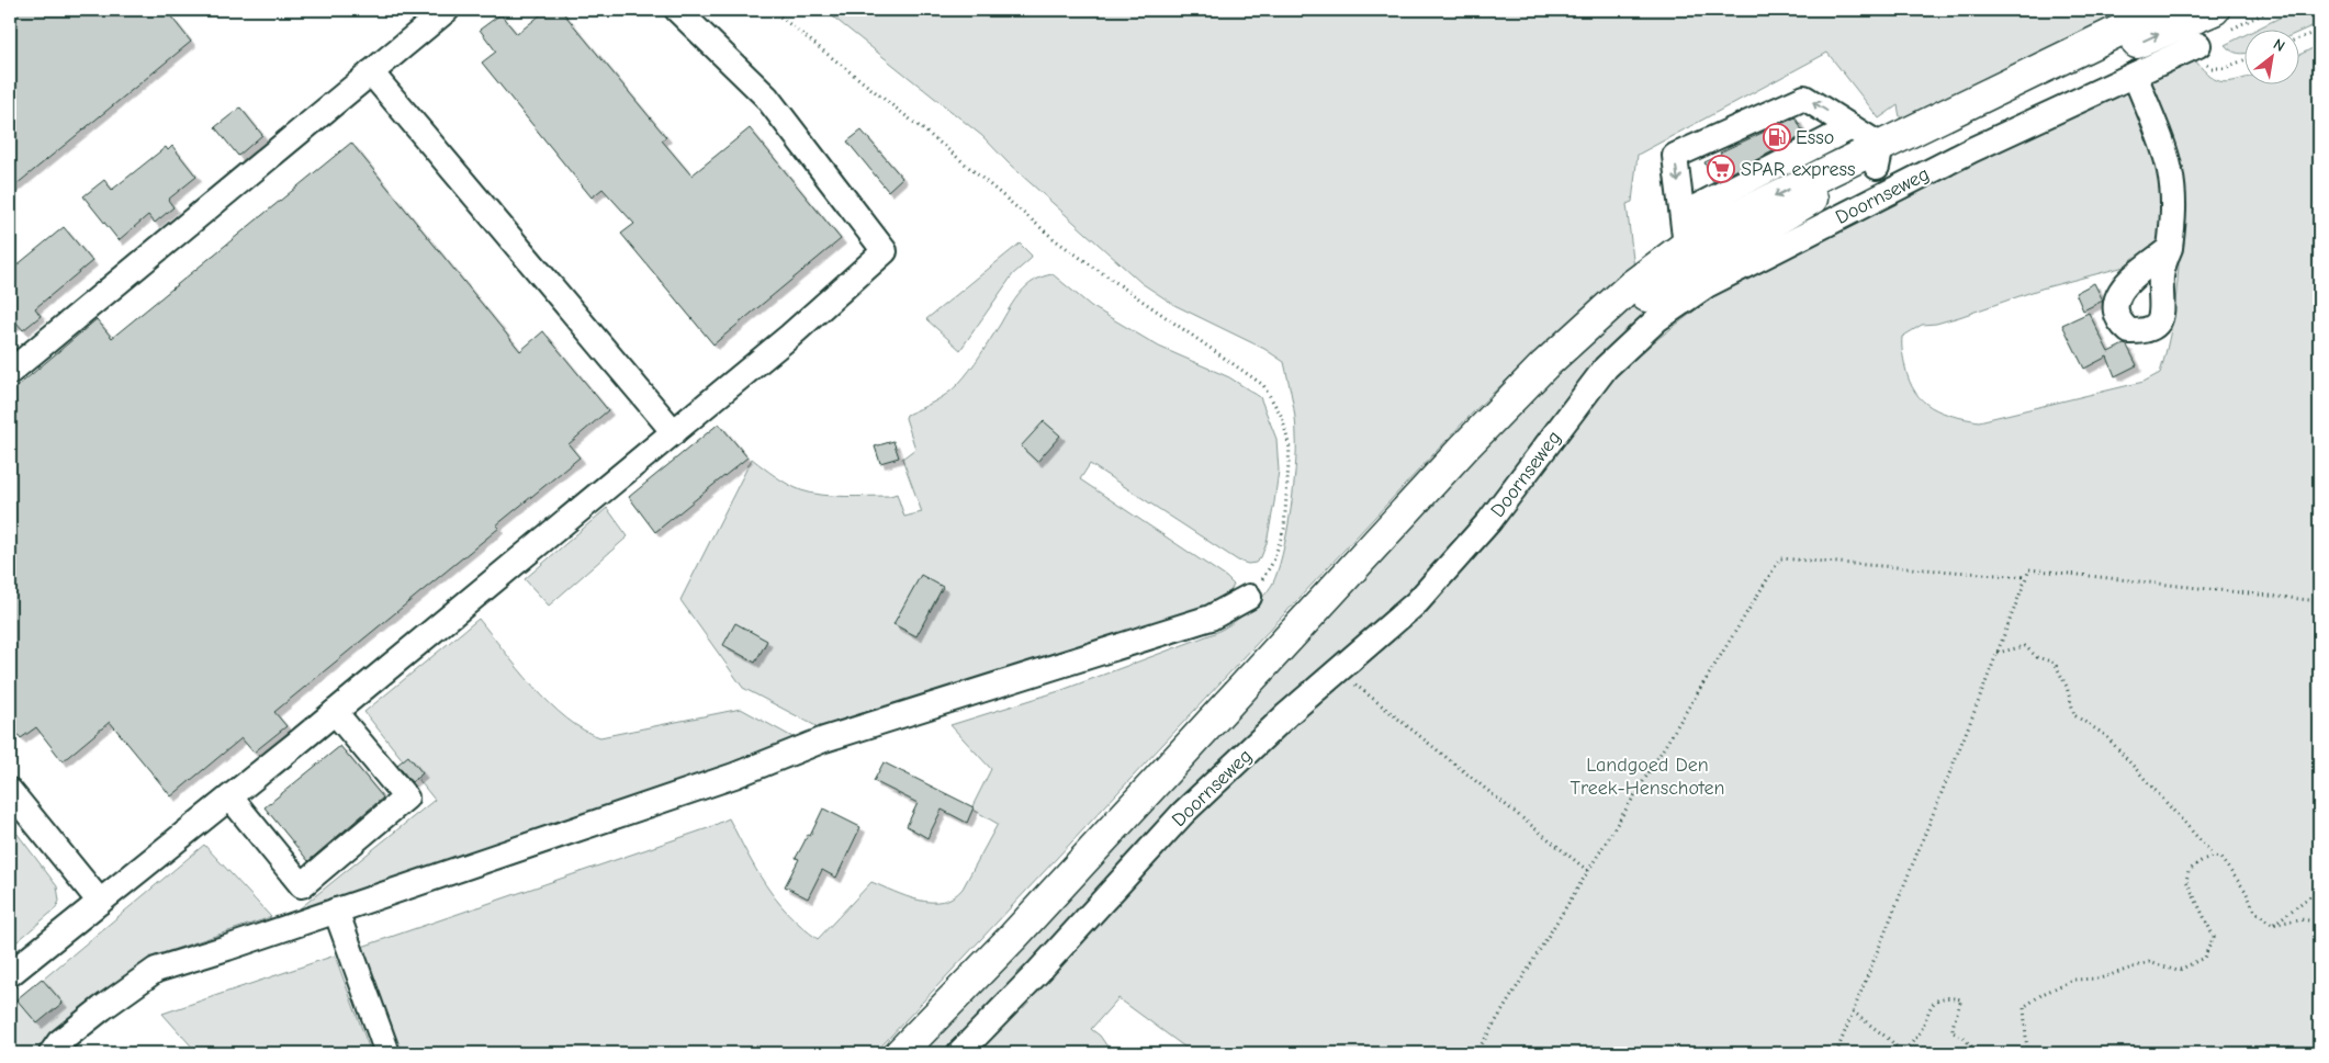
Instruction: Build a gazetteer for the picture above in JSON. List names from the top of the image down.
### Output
{
  "streets": {
    "main road": ["Doornseweg"]
  },
  "parks": ["Landgoed Den Treek-Henschoten"],
  "places": {
    "fuel station": ["Esso"],
    "supermarket": ["SPAR express"]
  },
  "north": "top right"
}
